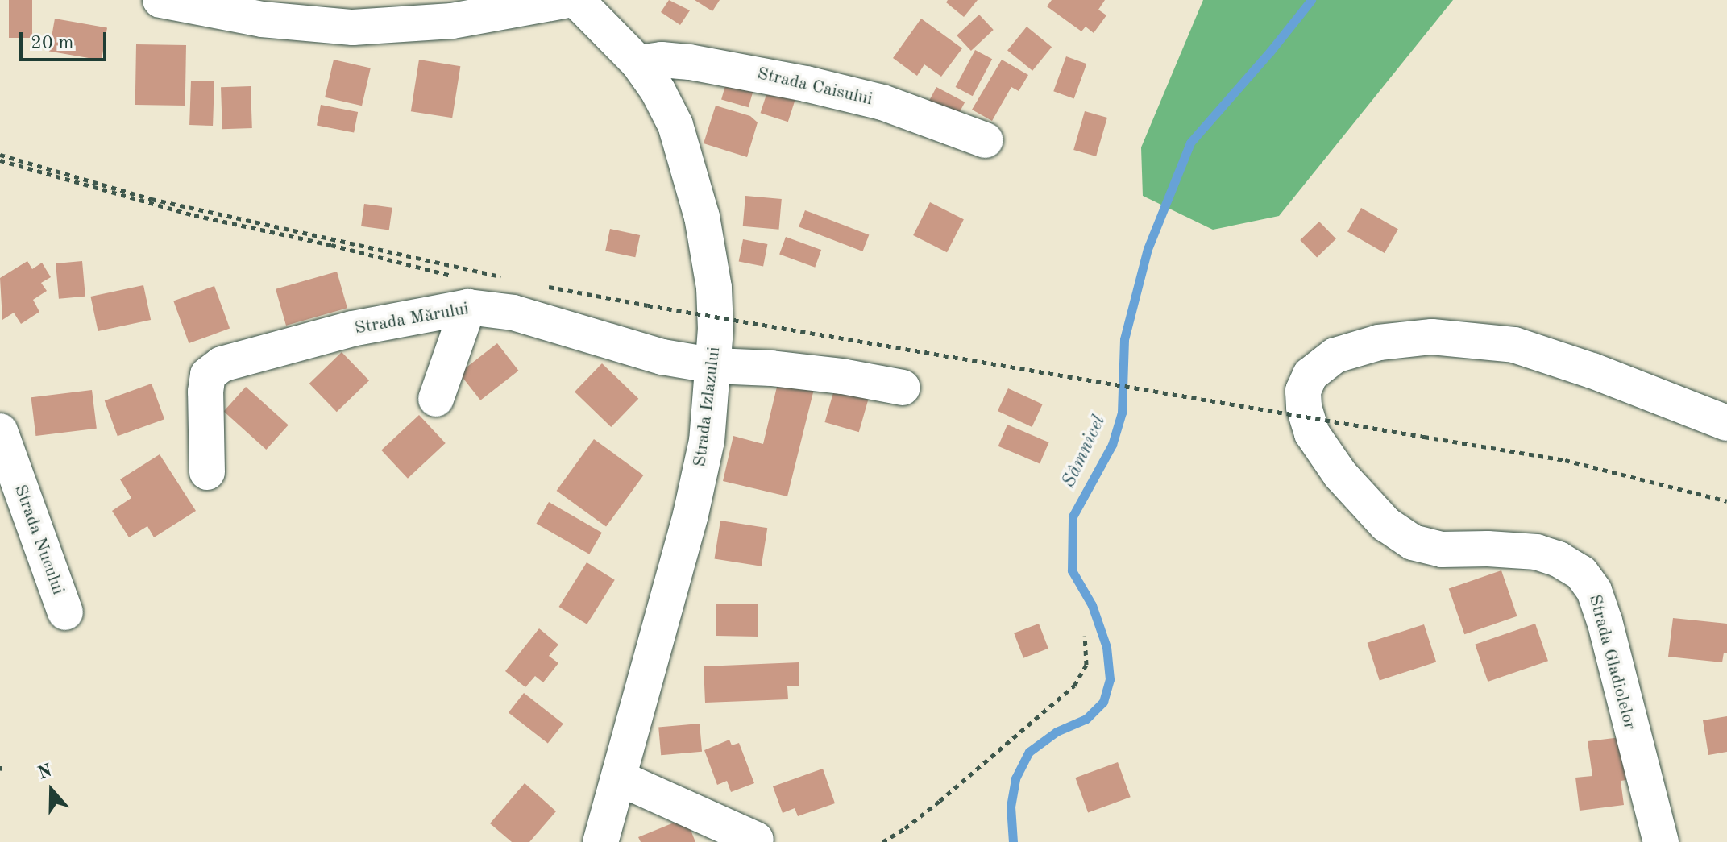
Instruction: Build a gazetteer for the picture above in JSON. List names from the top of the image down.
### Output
{
  "streets": {
    "street": [
      "Strada Caisului",
      "Strada Mărului",
      "Strada Izlazului",
      "Strada Nucului",
      "Strada Gladiolelor"
    ]
  },
  "crossings": [
    ["Strada Caisului", "Strada Izlazului"],
    ["Strada Mărului", "Strada Izlazului"]
  ],
  "water": ["Sâmnicel"],
  "scale_bar": "20 m",
  "north": "top"
}
